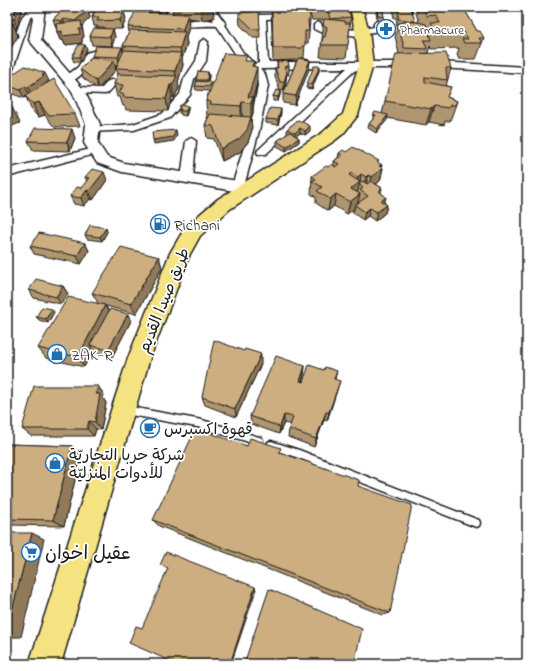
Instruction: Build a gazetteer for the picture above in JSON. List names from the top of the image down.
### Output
{
  "streets": {
    "highway": ["طريق صيدا القديم"]
  },
  "places": {
    "pharmacy": ["Pharmacure"],
    "fuel station": ["Richani"],
    "shop": ["ZAK-R", "شركة حربا التجاريّة للأدوات المنزليّة"],
    "cafe": ["قهوة اكسبرس"],
    "supermarket": ["عقيل اخوان"]
  }
}
